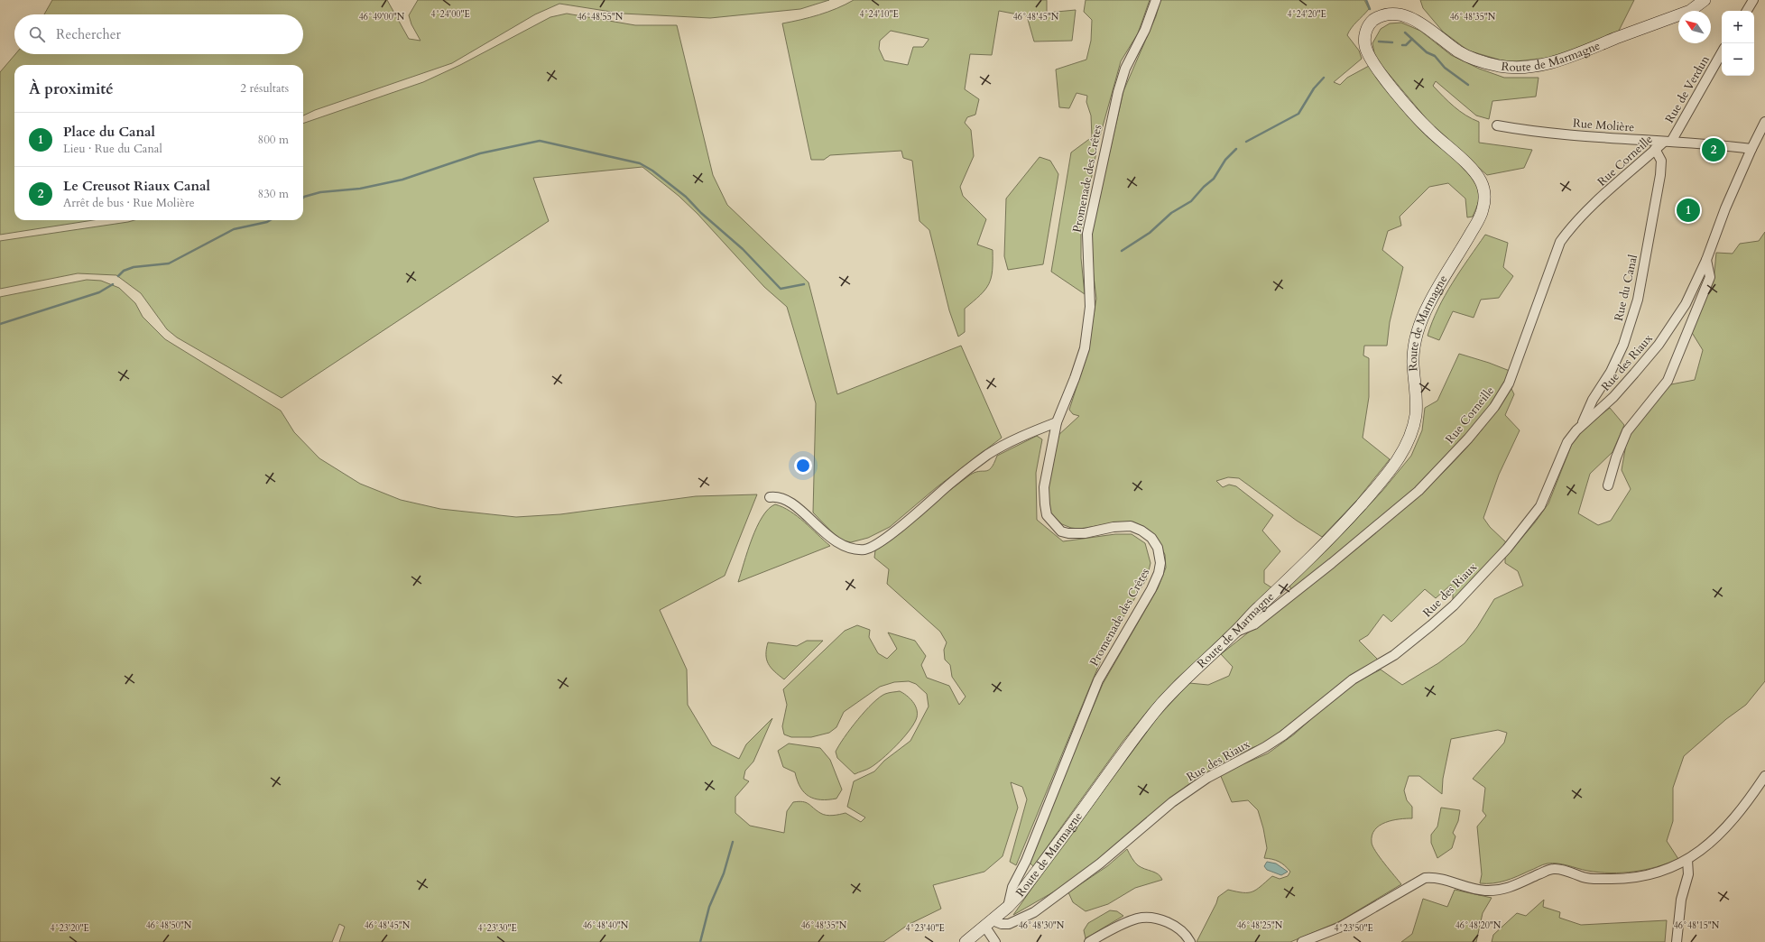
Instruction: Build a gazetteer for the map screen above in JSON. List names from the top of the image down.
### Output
{
  "streets": {
    "street": [
      "Route de Marmagne",
      "Rue de Verdun",
      "Rue Molière",
      "Rue Corneille",
      "Promenade des Crêtes",
      "Rue du Canal",
      "Rue des Riaux"
    ]
  },
  "crossings": [
    ["Route de Marmagne", "Rue Corneille"],
    ["Route de Marmagne", "Promenade des Crêtes"],
    ["Route de Marmagne", "Rue des Riaux"],
    ["Rue de Verdun", "Rue Molière"],
    ["Rue de Verdun", "Rue Corneille"],
    ["Rue Molière", "Rue Corneille"],
    ["Rue Molière", "Rue des Riaux"],
    ["Rue Corneille", "Rue du Canal"],
    ["Rue du Canal", "Rue des Riaux"]
  ],
  "north": "top left",
  "page": {
    "map_buttons": ["+", "−"],
    "search": "Rechercher",
    "heading": ["À proximité", "2 résultats"],
    "list": [
      {
        "mark": "1",
        "name": "Place du Canal",
        "note": "Lieu · Rue du Canal",
        "value": "800 m"
      },
      {
        "mark": "2",
        "name": "Le Creusot Riaux Canal",
        "note": "Arrêt de bus · Rue Molière",
        "value": "830 m"
      }
    ],
    "pins": ["2", "1"]
  },
  "coordinates": [
    "4°24'20\"E",
    "4°24'00\"E",
    "4°24'10\"E",
    "46°49'00\"N",
    "46°48'55\"N",
    "46°48'45\"N",
    "46°48'35\"N",
    "46°48'50\"N",
    "46°48'40\"N",
    "46°48'30\"N",
    "46°48'25\"N",
    "46°48'20\"N",
    "46°48'15\"N",
    "4°23'20\"E",
    "4°23'30\"E",
    "4°23'40\"E",
    "4°23'50\"E"
  ]
}
